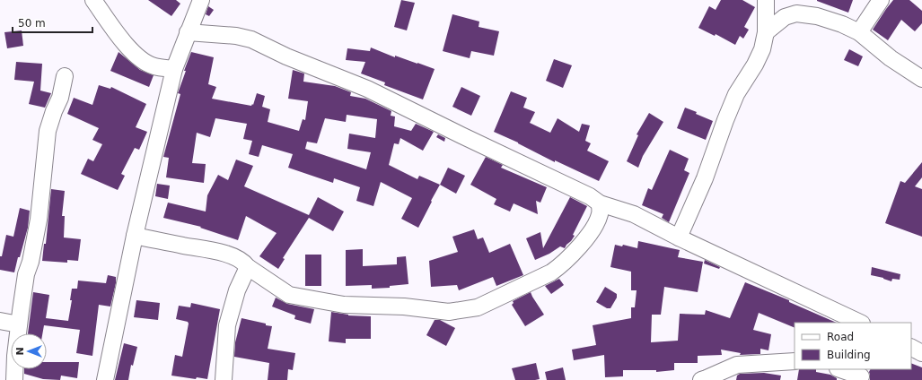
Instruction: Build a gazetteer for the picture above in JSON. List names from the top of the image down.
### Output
{
  "legend": ["Road", "Building"],
  "scale_bar": "50 m",
  "north": "left"
}
